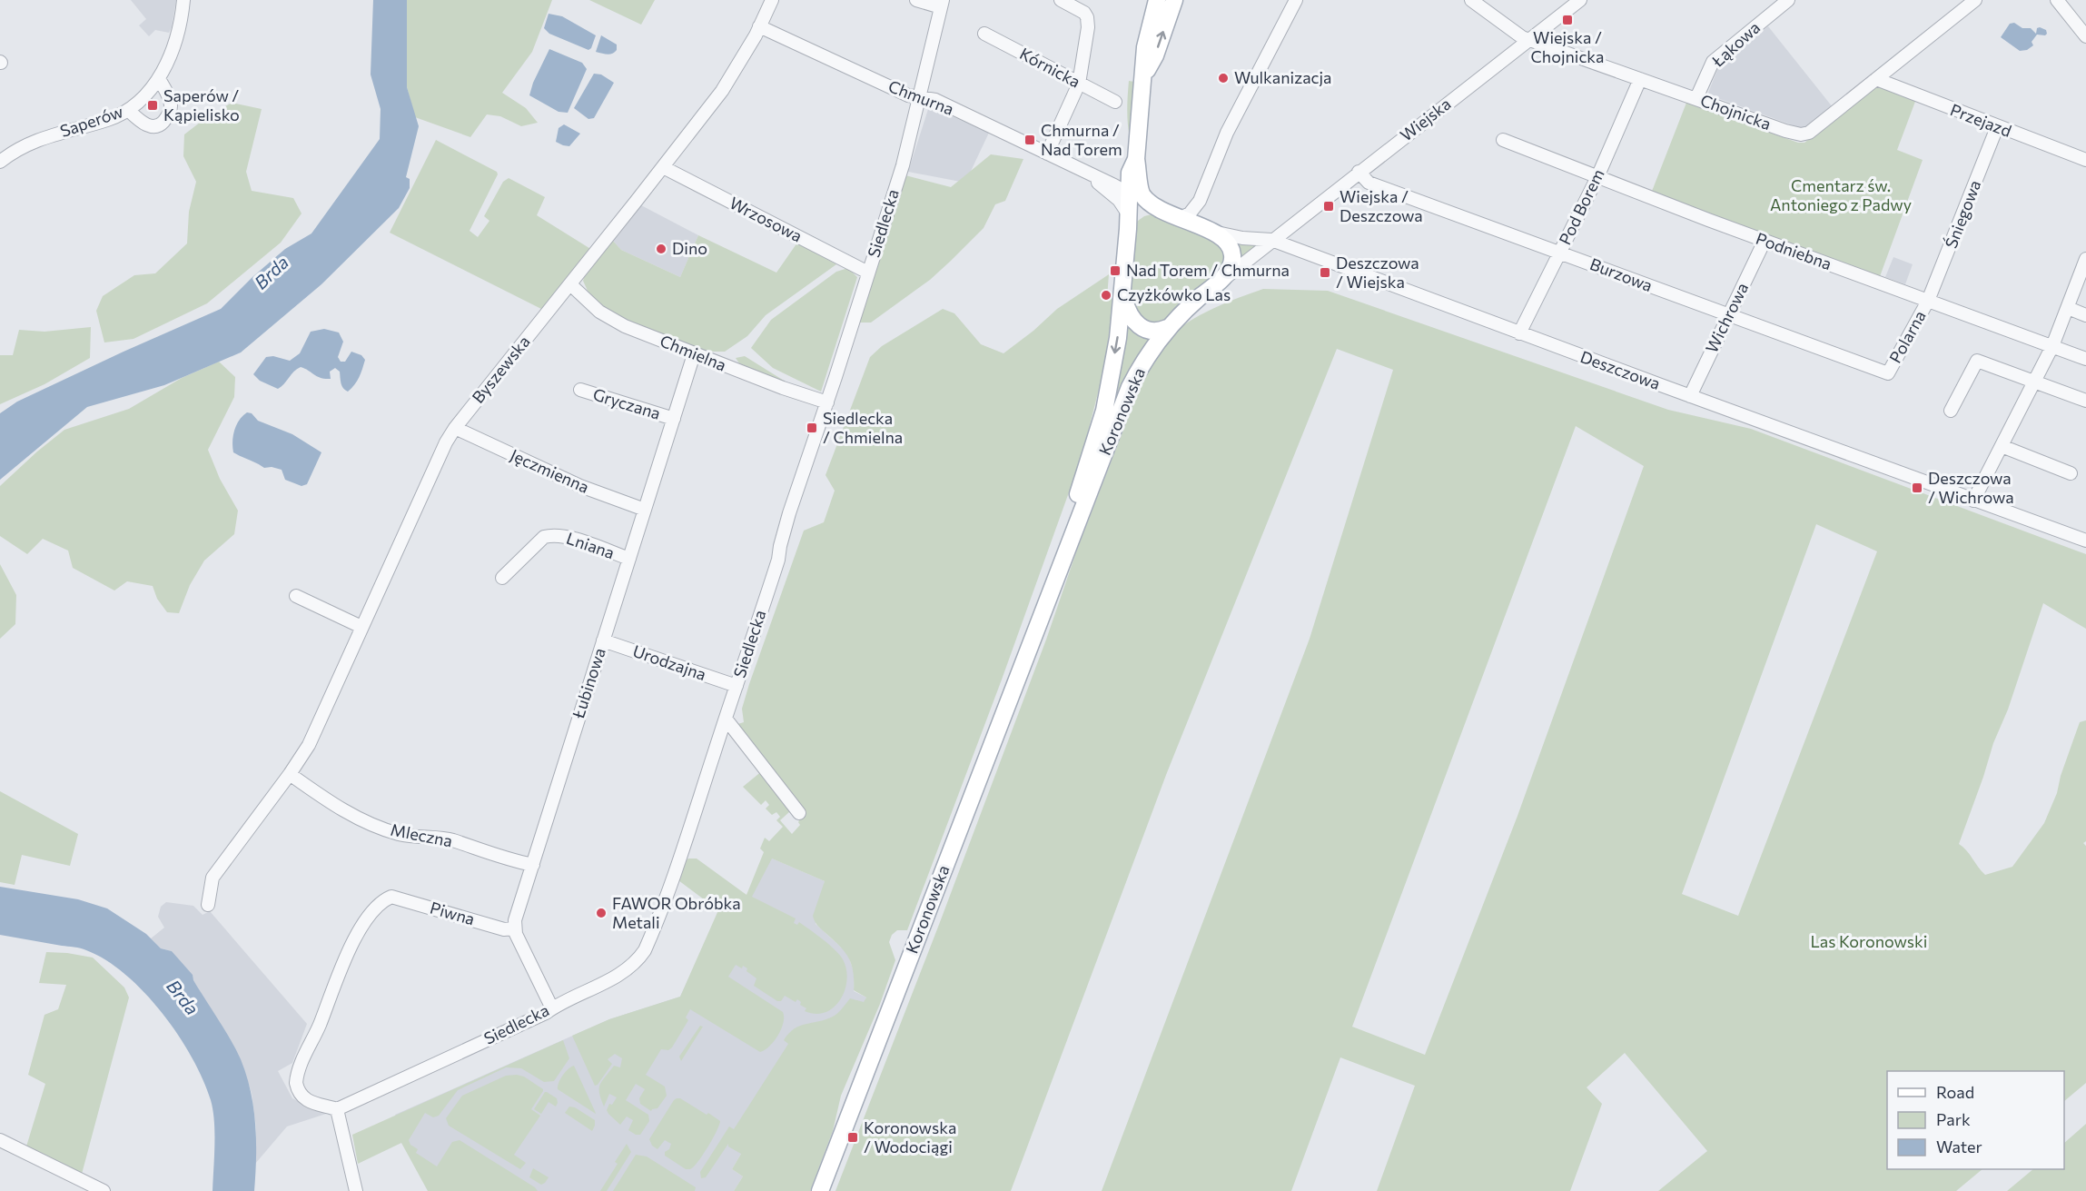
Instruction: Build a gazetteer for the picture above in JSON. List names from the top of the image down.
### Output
{
  "streets": {
    "main road": ["Deszczowa", "Koronowska"],
    "street": [
      "Łąkowa",
      "Kórnicka",
      "Chmurna",
      "Chojnicka",
      "Wiejska",
      "Przejazd",
      "Saperów",
      "Pod Borem",
      "Śniegowa",
      "Wrzosowa",
      "Siedlecka",
      "Podniebna",
      "Burzowa",
      "Wichrowa",
      "Polarna",
      "Chmielna",
      "Byszewska",
      "Gryczana",
      "Jęczmienna",
      "Lniana",
      "Urodzajna",
      "Łubinowa",
      "Mleczna",
      "Piwna"
    ]
  },
  "crossings": [
    ["Łąkowa", "Chojnicka"],
    ["Chmurna", "Siedlecka"],
    ["Chmurna", "Byszewska"],
    ["Chmurna", "Deszczowa"],
    ["Chmurna", "Koronowska"],
    ["Chojnicka", "Wiejska"],
    ["Chojnicka", "Przejazd"],
    ["Chojnicka", "Pod Borem"],
    ["Wiejska", "Burzowa"],
    ["Wiejska", "Deszczowa"],
    ["Wiejska", "Koronowska"],
    ["Przejazd", "Śniegowa"],
    ["Pod Borem", "Podniebna"],
    ["Pod Borem", "Burzowa"],
    ["Pod Borem", "Deszczowa"],
    ["Śniegowa", "Podniebna"],
    ["Śniegowa", "Polarna"],
    ["Wrzosowa", "Siedlecka"],
    ["Wrzosowa", "Byszewska"],
    ["Siedlecka", "Chmielna"],
    ["Siedlecka", "Urodzajna"],
    ["Siedlecka", "Piwna"],
    ["Podniebna", "Wichrowa"],
    ["Podniebna", "Polarna"],
    ["Burzowa", "Wichrowa"],
    ["Burzowa", "Polarna"],
    ["Wichrowa", "Deszczowa"],
    ["Chmielna", "Byszewska"],
    ["Chmielna", "Łubinowa"],
    ["Byszewska", "Jęczmienna"],
    ["Byszewska", "Mleczna"],
    ["Deszczowa", "Koronowska"],
    ["Gryczana", "Łubinowa"],
    ["Jęczmienna", "Łubinowa"],
    ["Lniana", "Łubinowa"],
    ["Urodzajna", "Łubinowa"],
    ["Łubinowa", "Mleczna"],
    ["Łubinowa", "Piwna"]
  ],
  "water": ["Brda"],
  "parks": ["Cmentarz św. Antoniego z Padwy", "Las Koronowski"],
  "places": {
    "transit": [
      "Wiejska / Chojnicka",
      "Saperów / Kąpielisko",
      "Chmurna / Nad Torem",
      "Wiejska / Deszczowa",
      "Nad Torem / Chmurna",
      "Deszczowa / Wiejska",
      "Siedlecka / Chmielna",
      "Deszczowa / Wichrowa",
      "Koronowska / Wodociągi"
    ],
    "other": [
      "Wulkanizacja",
      "Dino",
      "Czyżkówko Las",
      "FAWOR Obróbka Metali"
    ]
  },
  "legend": ["Road", "Park", "Water"]
}
